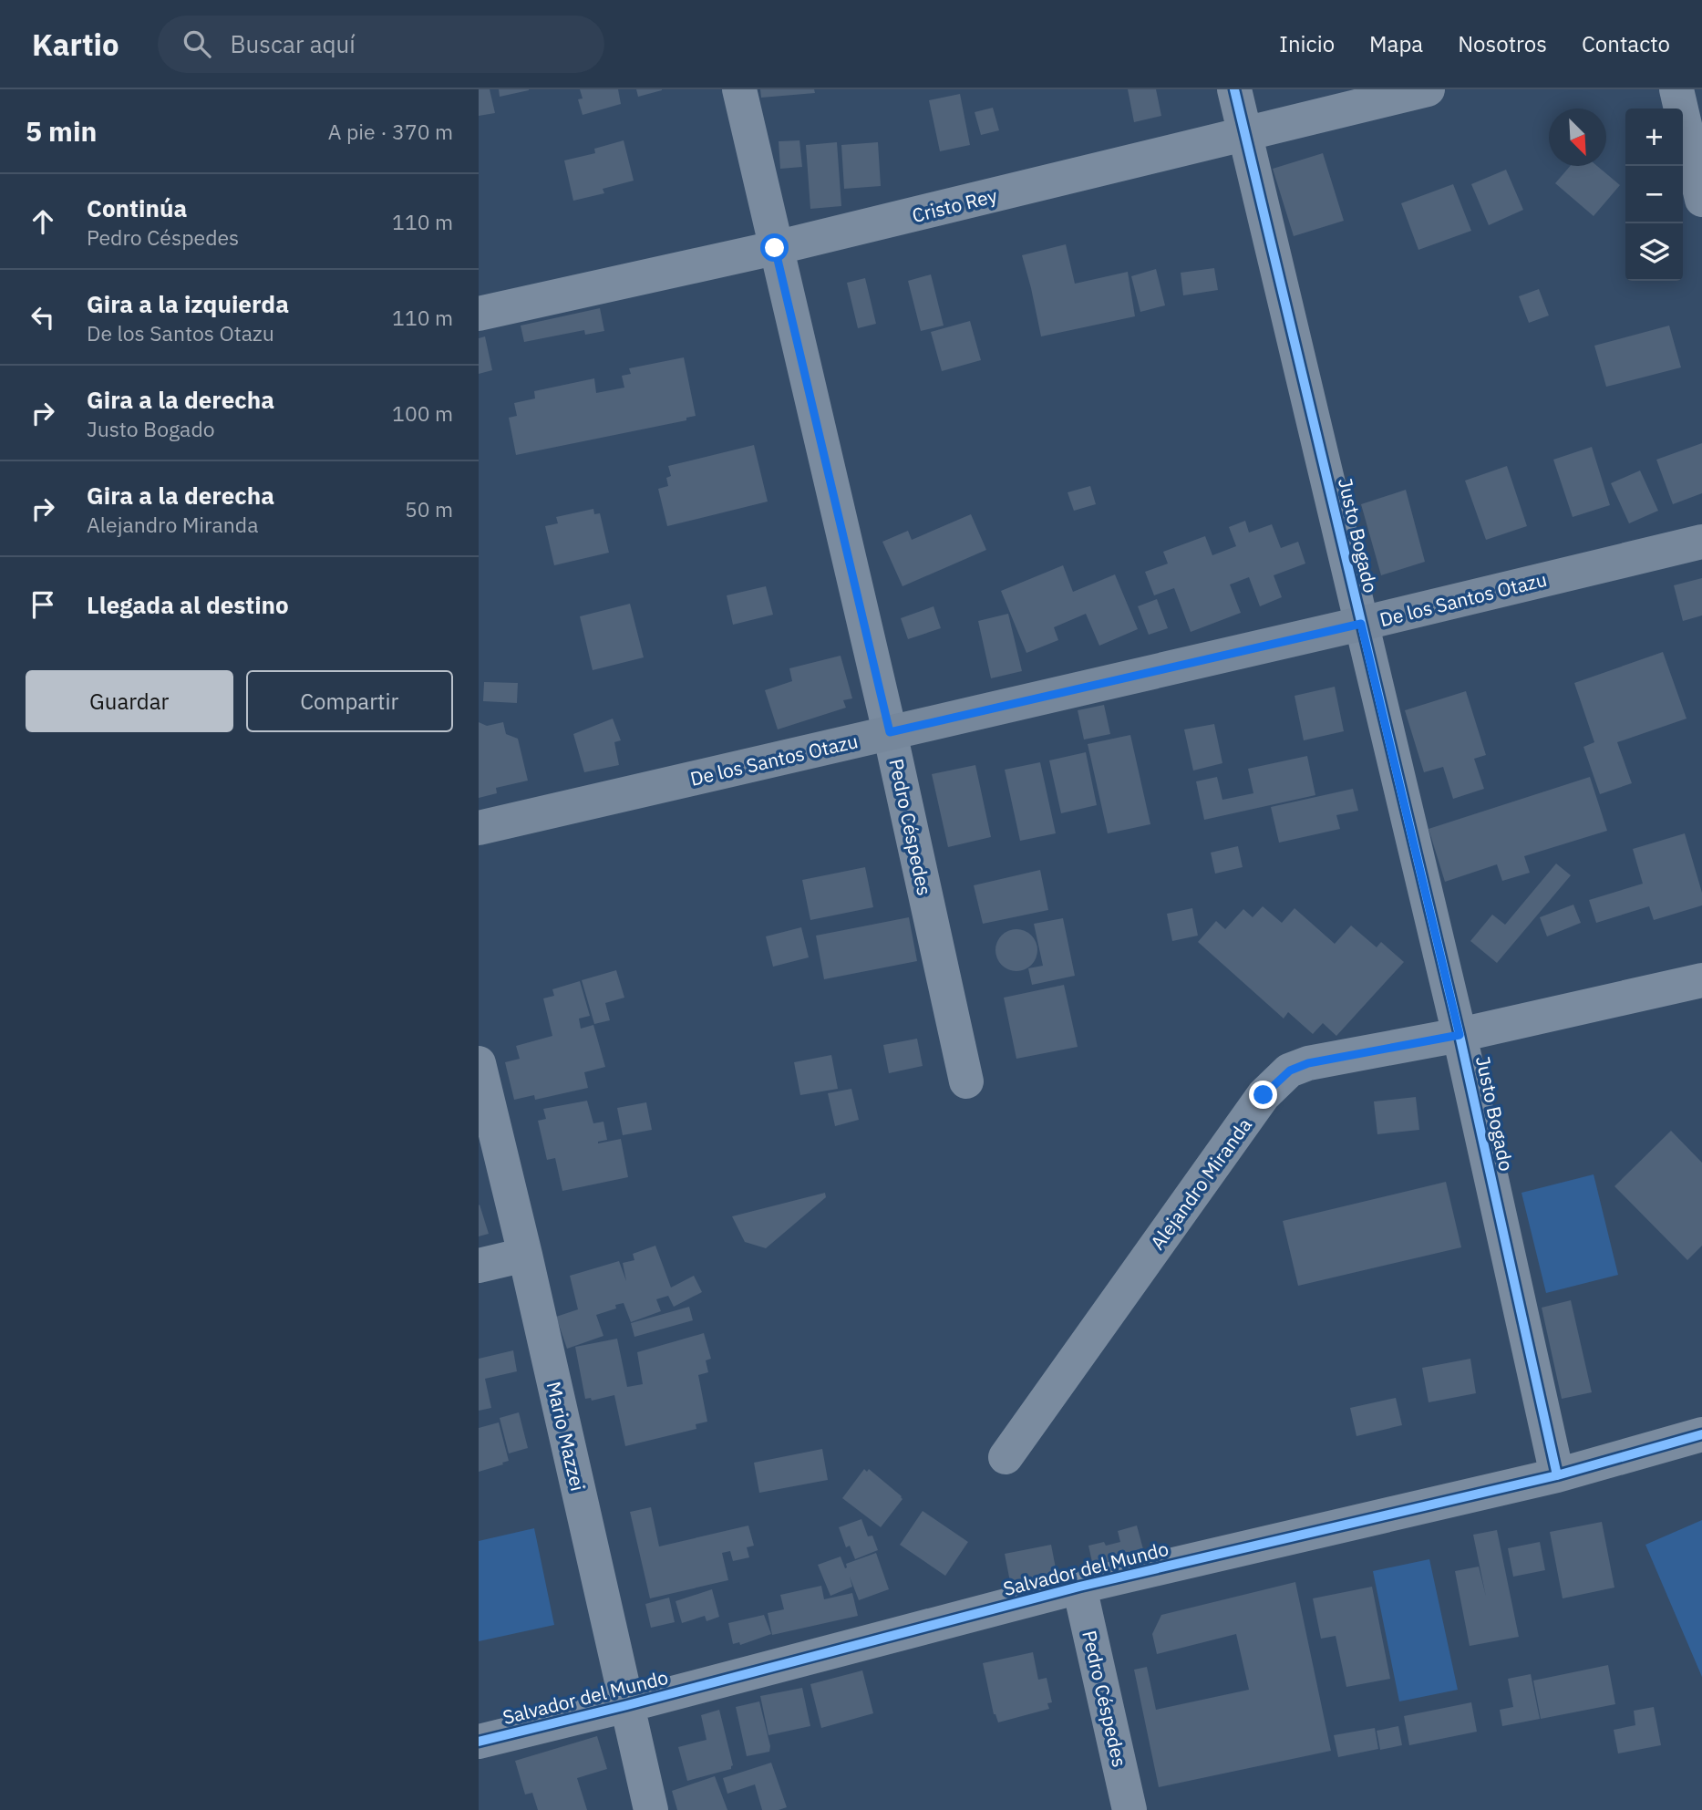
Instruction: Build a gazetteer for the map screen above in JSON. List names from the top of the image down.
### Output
{
  "streets": {
    "street": [
      "Cristo Rey",
      "Justo Bogado",
      "De los Santos Otazu",
      "Pedro Céspedes",
      "Alejandro Miranda",
      "Mario Mazzei",
      "Salvador del Mundo"
    ]
  },
  "crossings": [
    ["Cristo Rey", "Justo Bogado"],
    ["Cristo Rey", "Pedro Céspedes"],
    ["Justo Bogado", "De los Santos Otazu"],
    ["Justo Bogado", "Alejandro Miranda"],
    ["Justo Bogado", "Salvador del Mundo"],
    ["De los Santos Otazu", "Pedro Céspedes"],
    ["Pedro Céspedes", "Salvador del Mundo"],
    ["Mario Mazzei", "Salvador del Mundo"]
  ],
  "north": "bottom right",
  "page": {
    "header": "Kartio",
    "search": "Buscar aquí",
    "nav": [
      "Inicio",
      "Mapa",
      "Nosotros",
      "Contacto"
    ],
    "heading": ["5 min", "A pie · 370 m"],
    "map_buttons": ["+", "−"],
    "list": [
      ["Continúa", "Pedro Céspedes", "110 m"],
      ["Gira a la izquierda", "De los Santos Otazu", "110 m"],
      ["Gira a la derecha", "Justo Bogado", "100 m"],
      ["Gira a la derecha", "Alejandro Miranda", "50 m"],
      "Llegada al destino"
    ],
    "buttons": ["Guardar", "Compartir"]
  }
}
